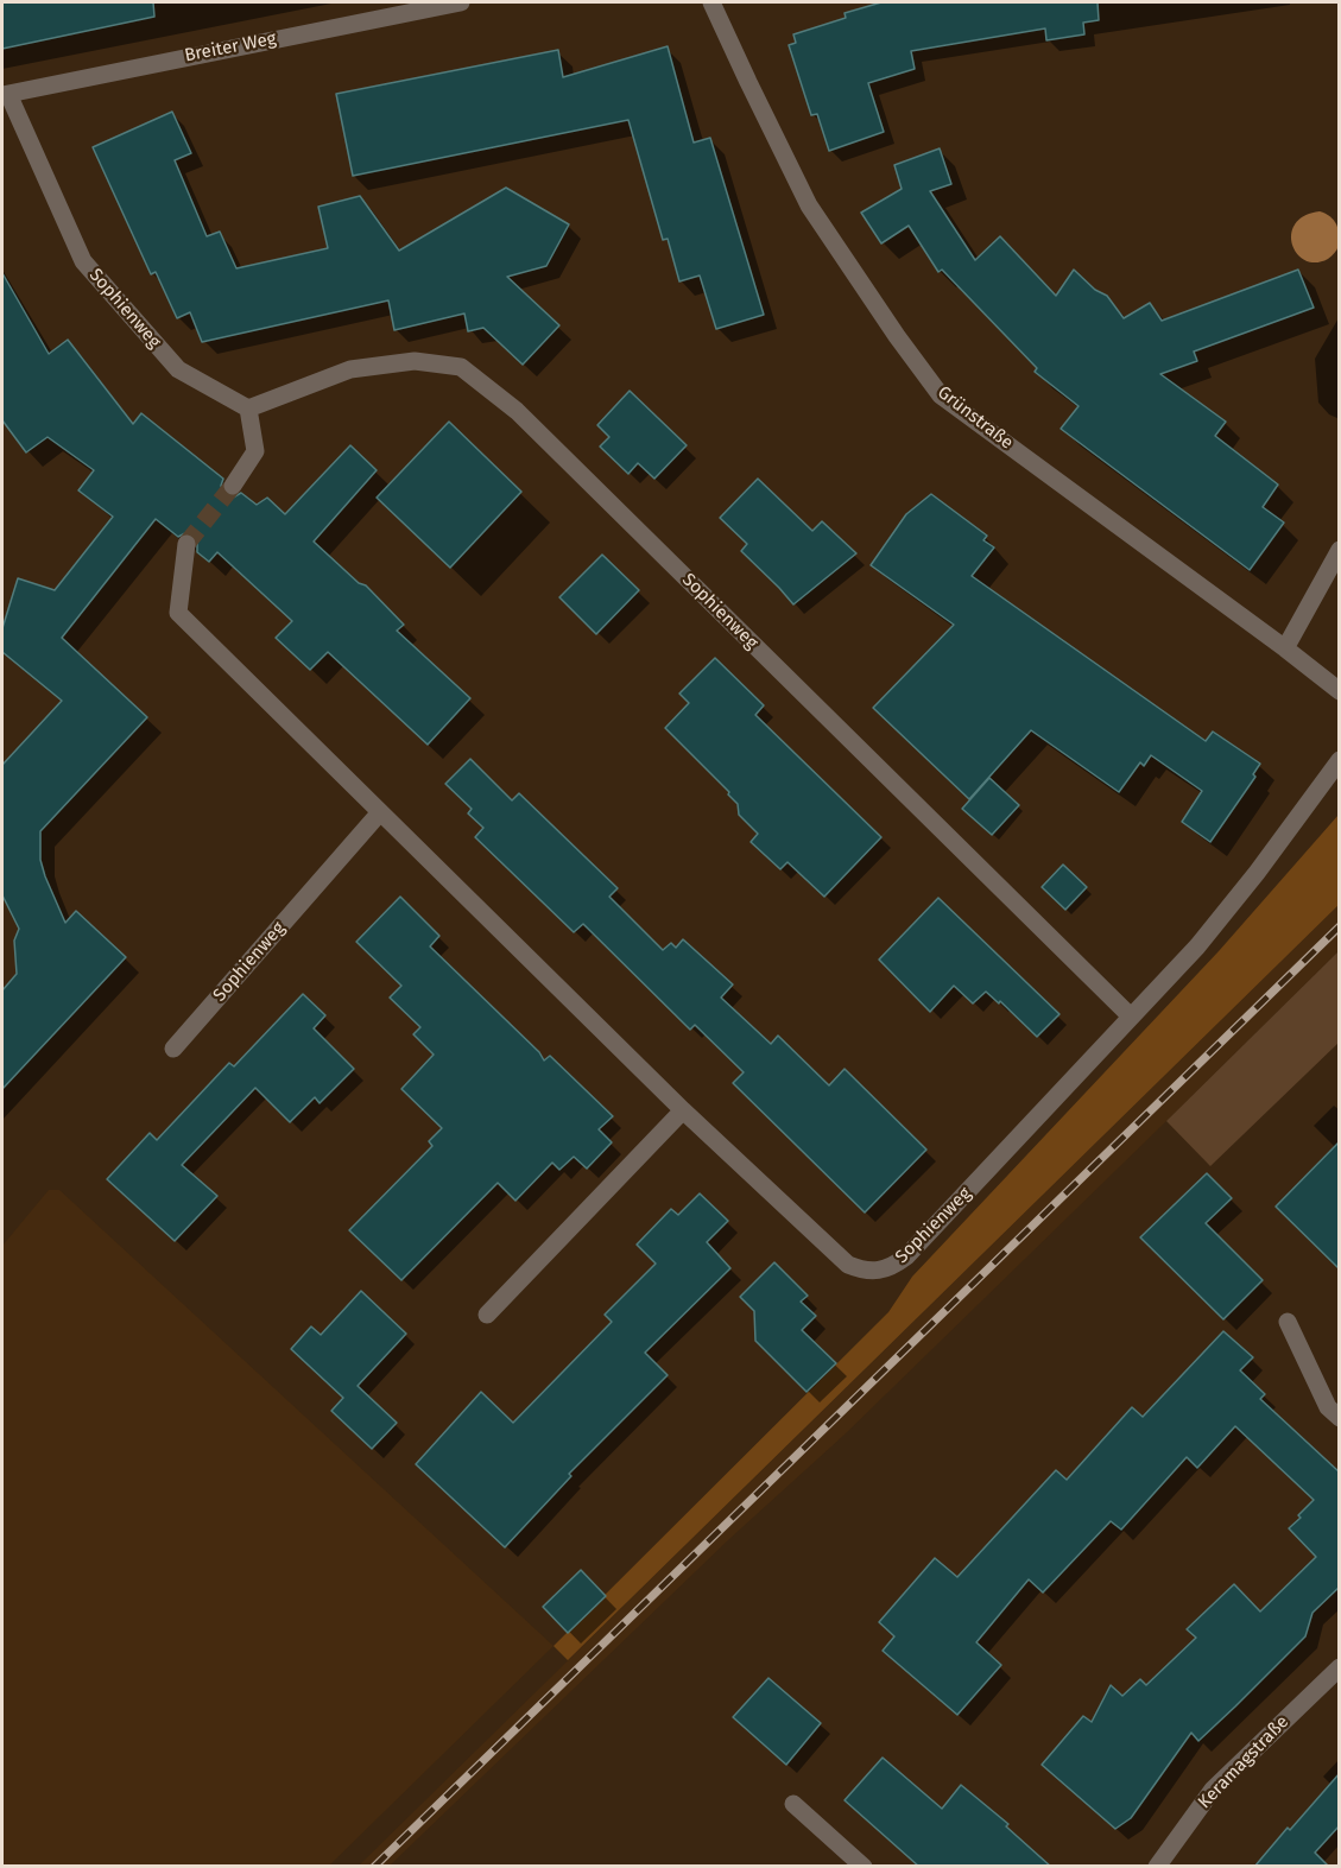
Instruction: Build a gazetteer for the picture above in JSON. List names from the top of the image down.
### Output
{
  "streets": {
    "street": [
      "Breiter Weg",
      "Sophienweg",
      "Grünstraße",
      "Keramagstraße"
    ]
  },
  "crossings": [
    ["Breiter Weg", "Sophienweg"]
  ]
}
